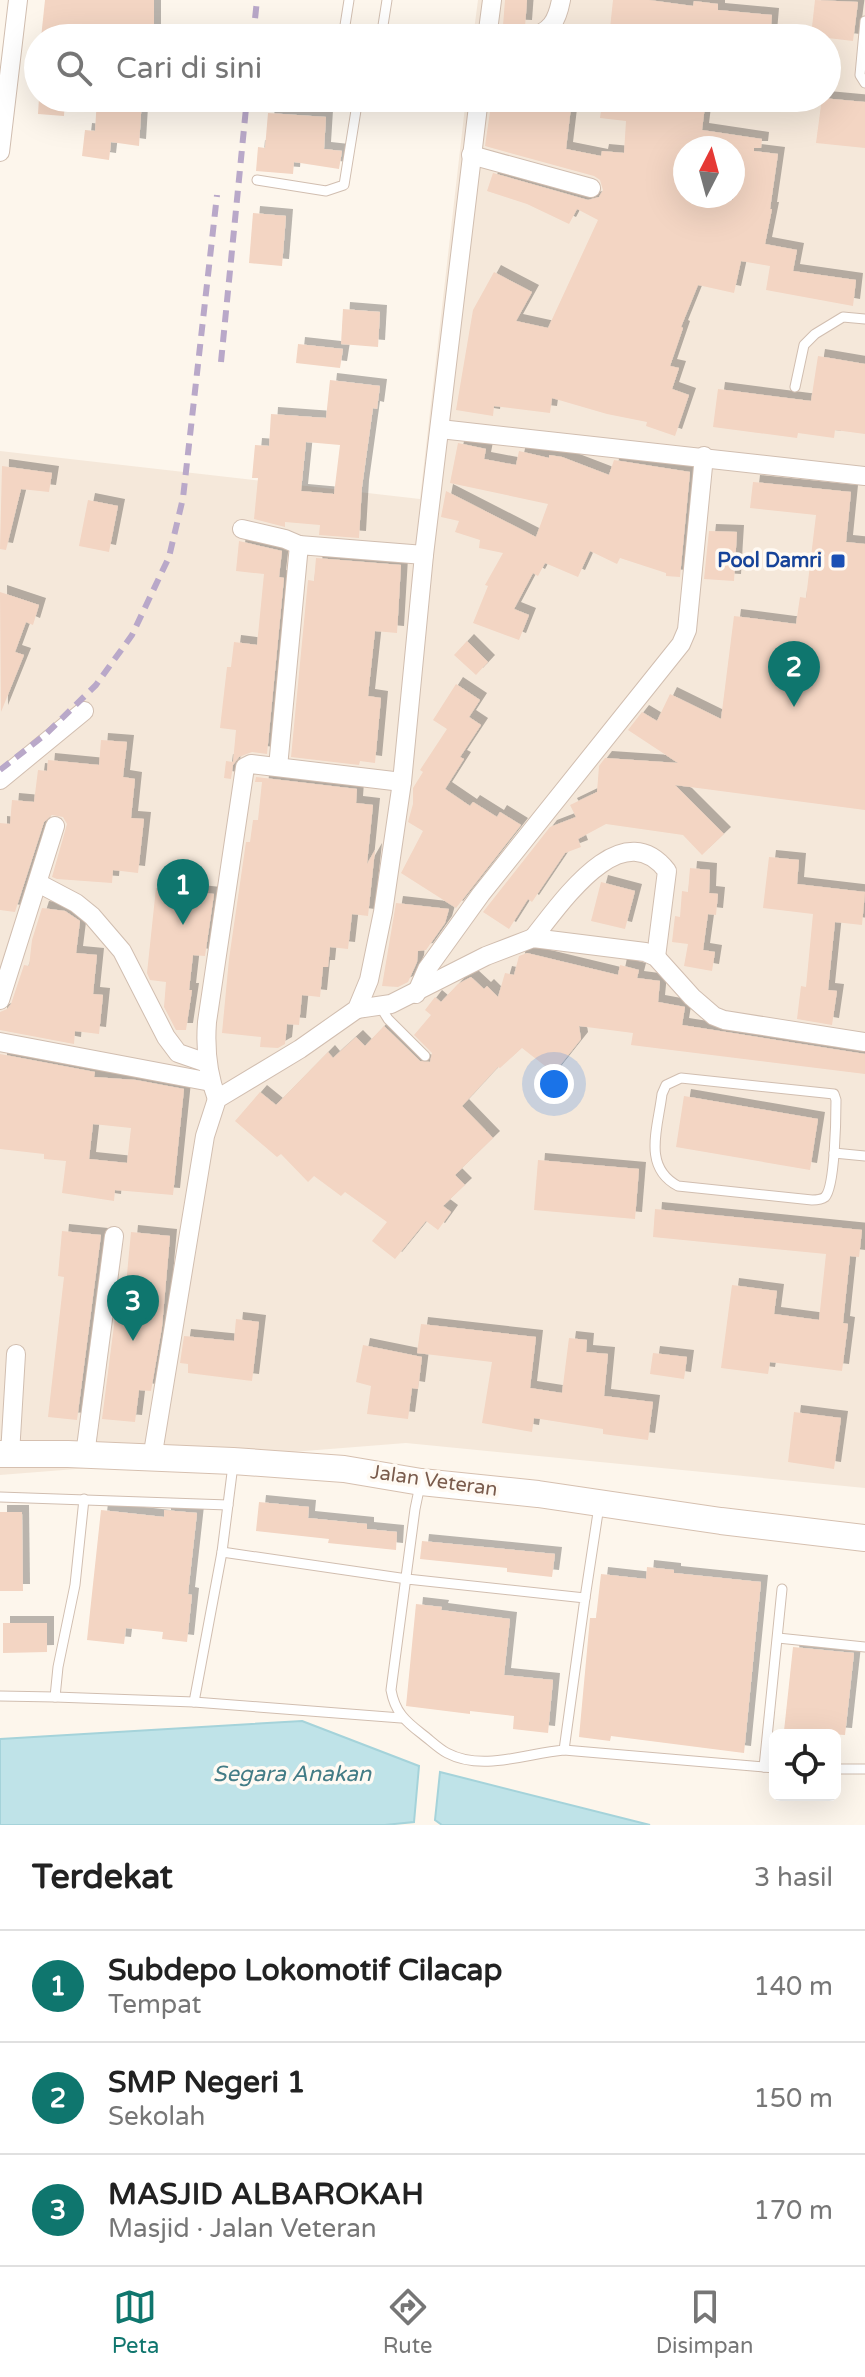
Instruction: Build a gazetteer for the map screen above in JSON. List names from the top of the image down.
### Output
{
  "streets": {
    "main road": ["Jalan Veteran"]
  },
  "water": ["Segara Anakan"],
  "places": {
    "transit": ["Pool Damri"]
  },
  "north": "top",
  "page": {
    "search": "Cari di sini",
    "pins": ["2", "1", "3"],
    "heading": ["Terdekat", "3 hasil"],
    "list": [
      {
        "mark": "1",
        "name": "Subdepo Lokomotif Cilacap",
        "note": "Tempat",
        "value": "140 m"
      },
      {
        "mark": "2",
        "name": "SMP Negeri 1",
        "note": "Sekolah",
        "value": "150 m"
      },
      {
        "mark": "3",
        "name": "MASJID ALBAROKAH",
        "note": "Masjid · Jalan Veteran",
        "value": "170 m"
      }
    ],
    "nav": ["Peta", "Rute", "Disimpan"]
  }
}
